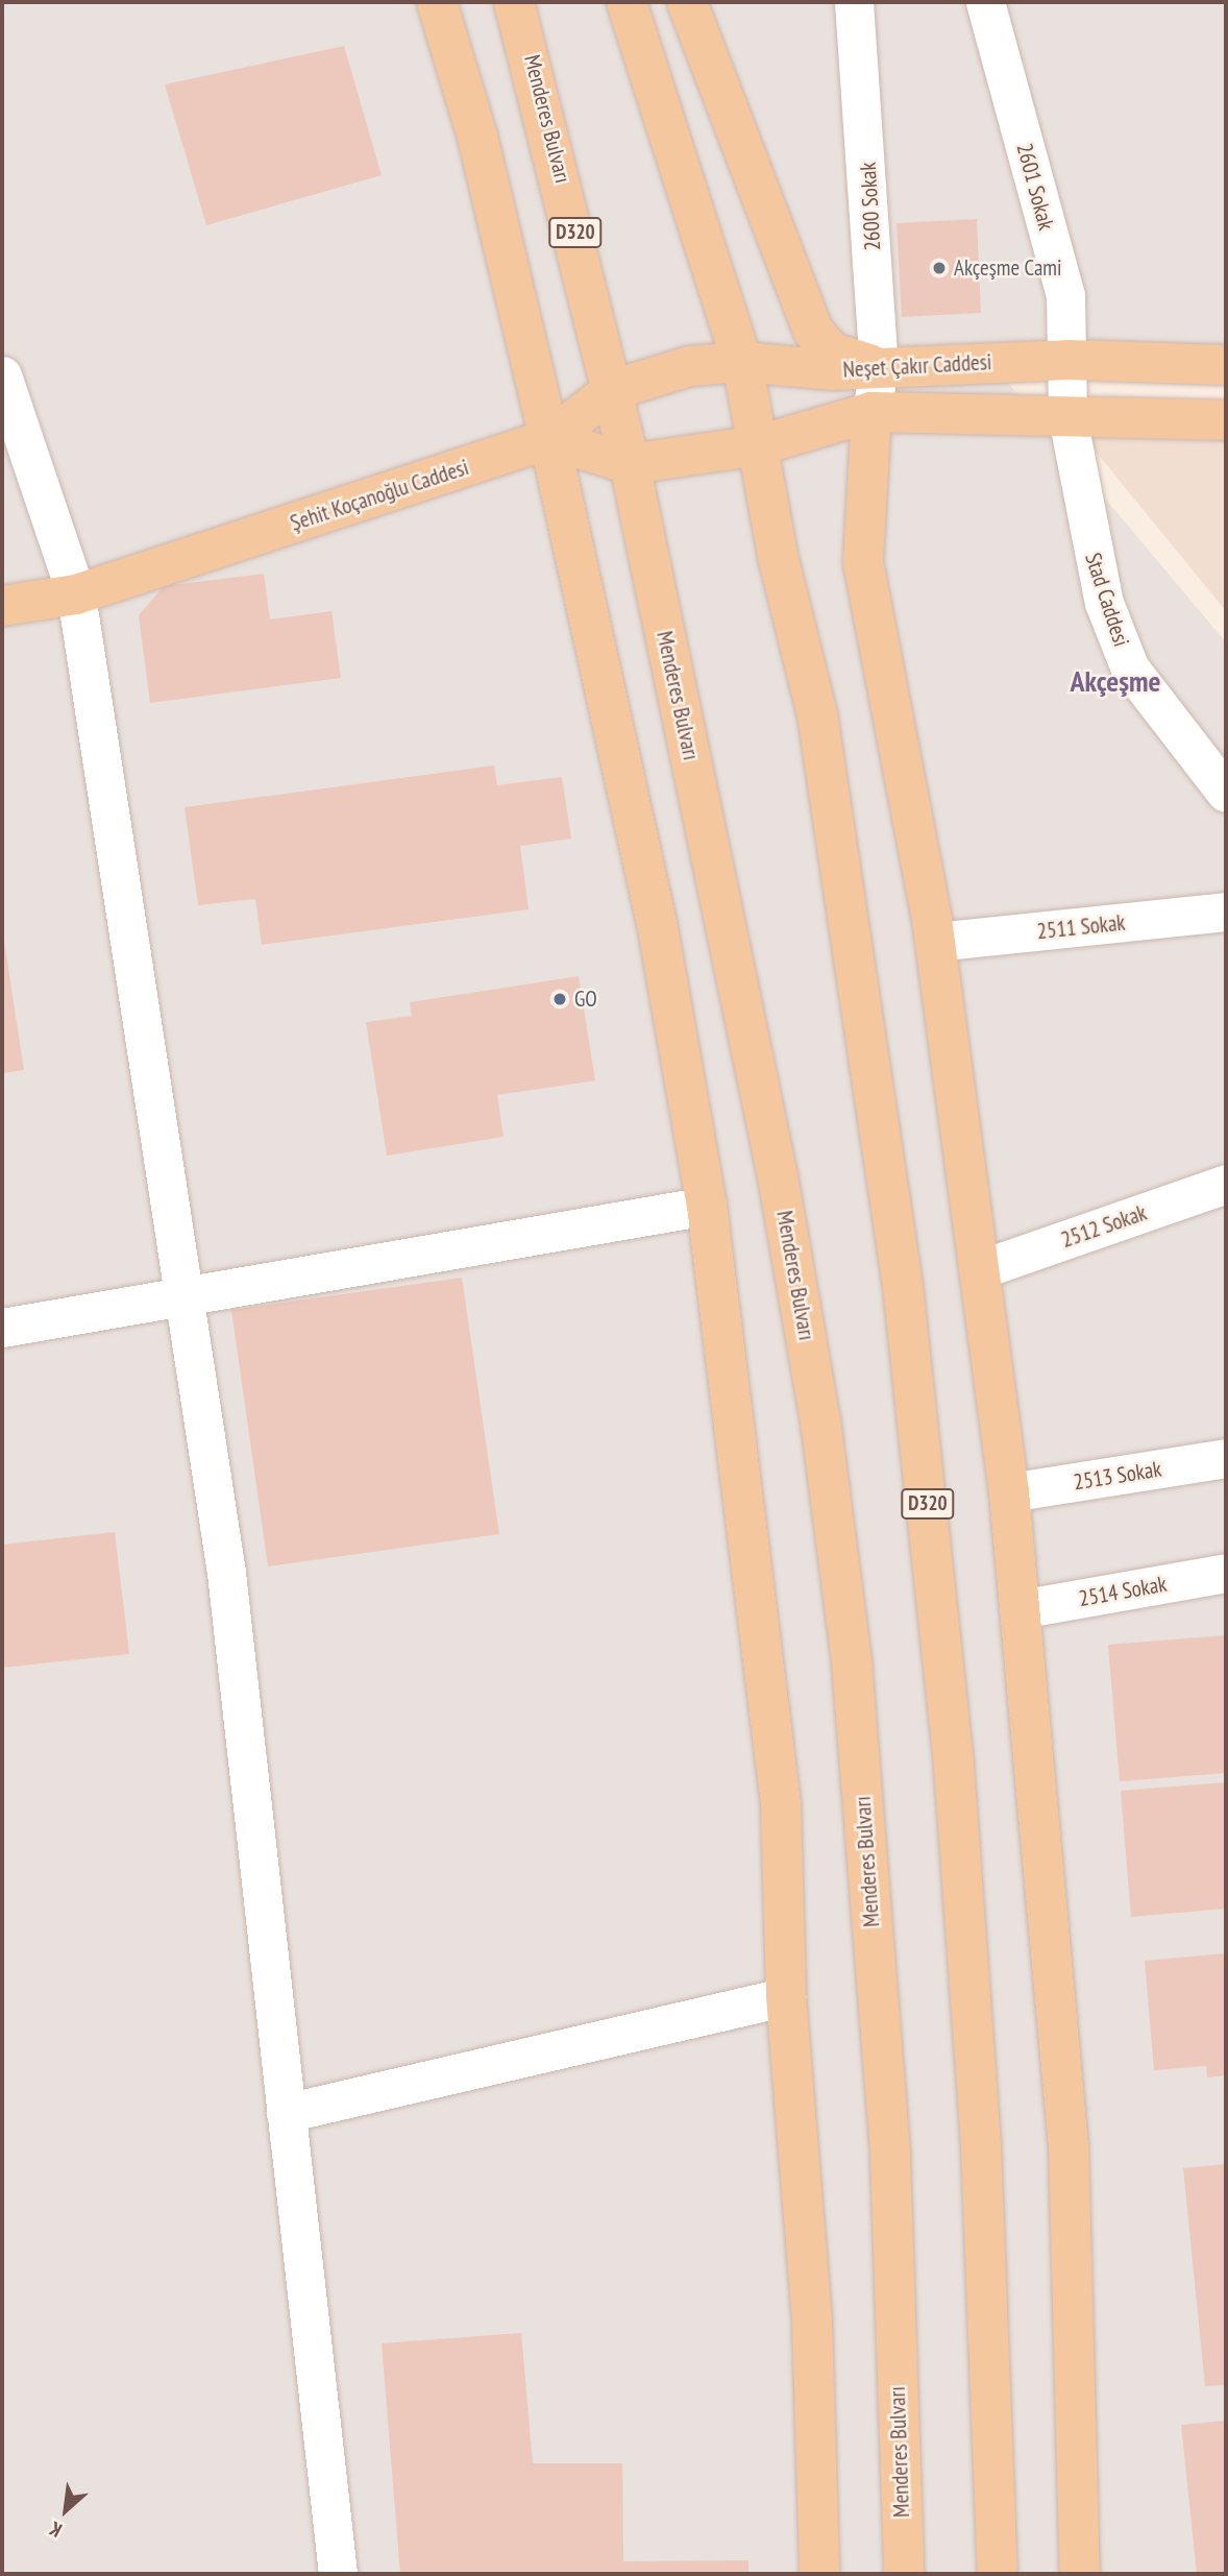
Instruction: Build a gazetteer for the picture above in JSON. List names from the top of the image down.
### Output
{
  "streets": {
    "main road": [
      "Menderes Bulvarı",
      "D320",
      "Neşet Çakır Caddesi",
      "Şehit Koçanoğlu Caddesi"
    ],
    "street": [
      "2601 Sokak",
      "2600 Sokak",
      "Stad Caddesi",
      "2511 Sokak",
      "2512 Sokak",
      "2513 Sokak",
      "2514 Sokak"
    ]
  },
  "crossings": [
    ["Menderes Bulvarı", "Neşet Çakır Caddesi"],
    ["Menderes Bulvarı", "Şehit Koçanoğlu Caddesi"],
    ["2601 Sokak", "Neşet Çakır Caddesi"],
    ["2601 Sokak", "Stad Caddesi"],
    ["2600 Sokak", "Neşet Çakır Caddesi"],
    ["D320", "Neşet Çakır Caddesi"],
    ["Neşet Çakır Caddesi", "Şehit Koçanoğlu Caddesi"],
    ["Neşet Çakır Caddesi", "Stad Caddesi"]
  ],
  "districts": ["Akçeşme"],
  "places": ["Akçeşme Cami", "GO"],
  "north": "bottom left"
}
